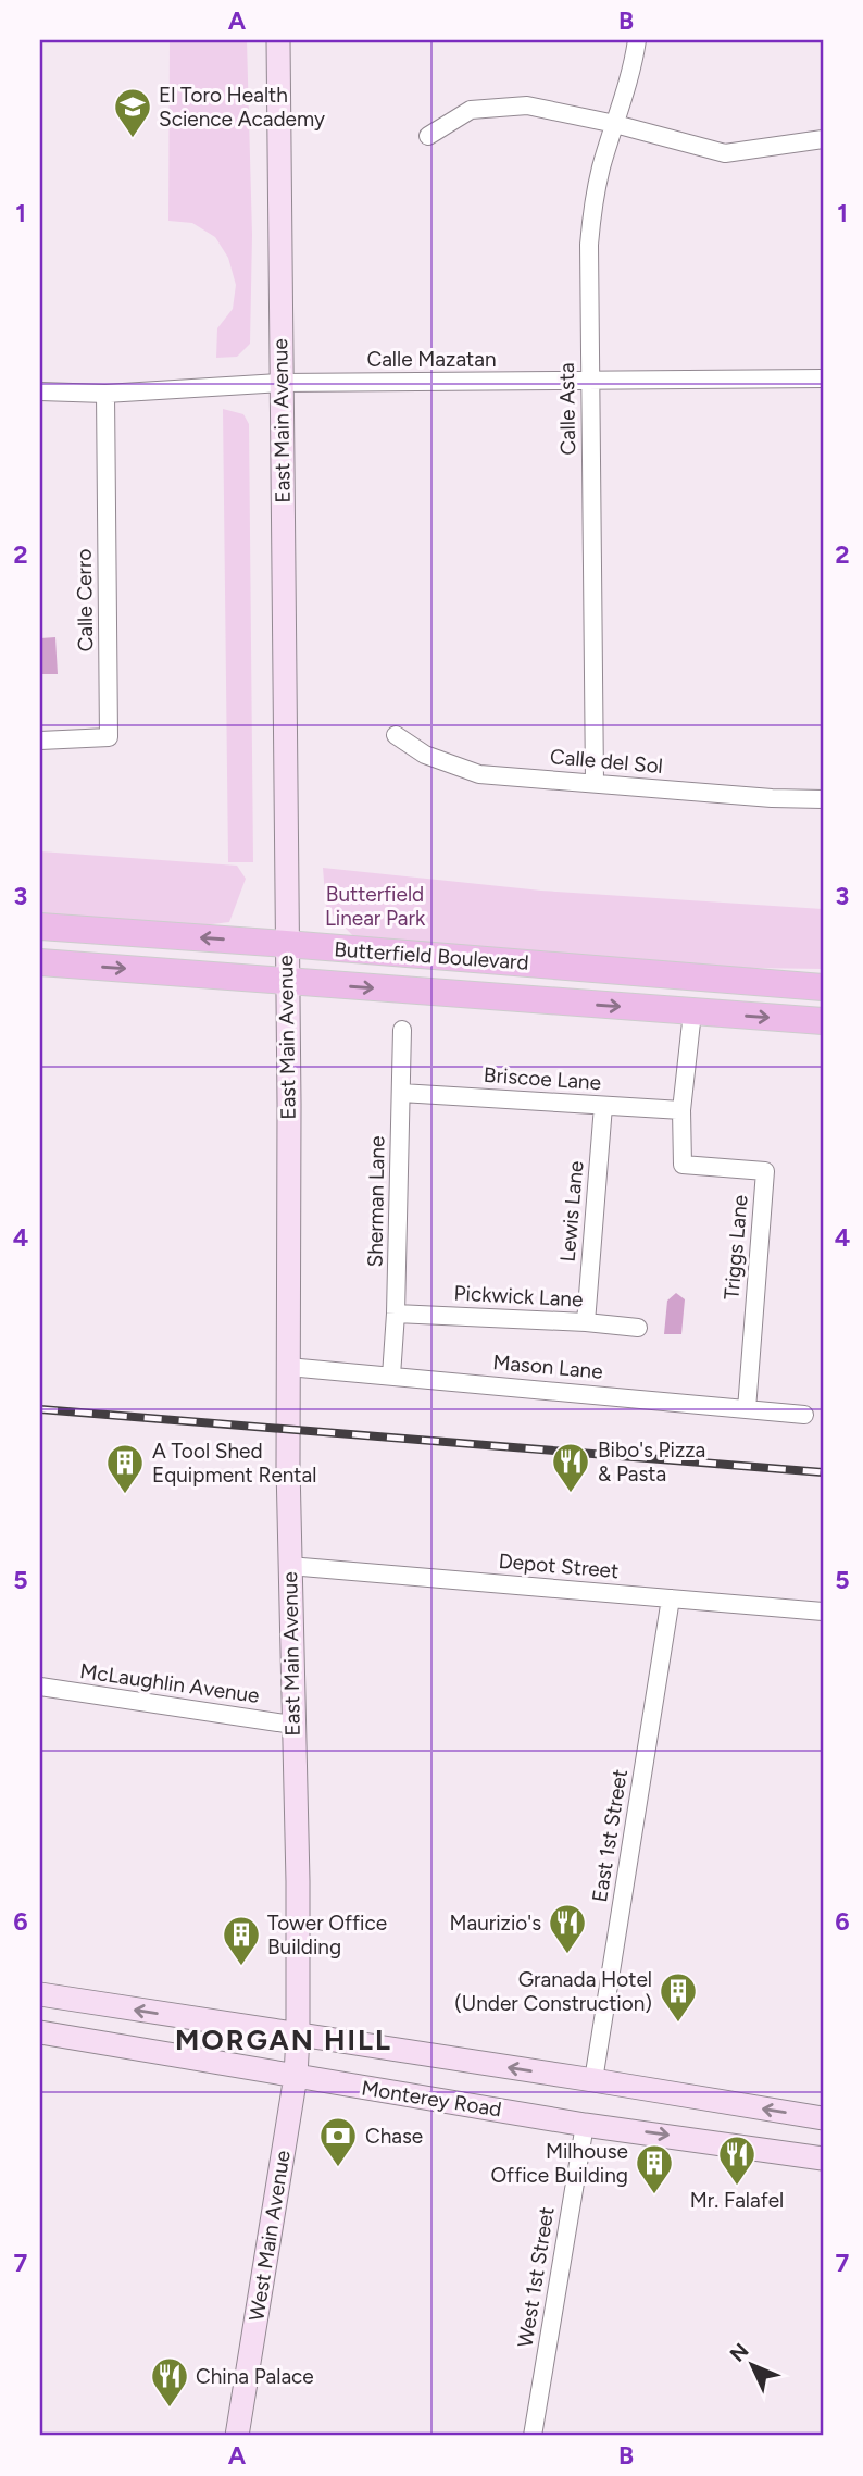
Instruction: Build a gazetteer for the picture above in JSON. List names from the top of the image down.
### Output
{
  "streets": {
    "main road": [
      "East Main Avenue",
      "Butterfield Boulevard",
      "Monterey Road",
      "West Main Avenue"
    ],
    "street": [
      "Calle Mazatan",
      "Calle Asta",
      "Calle Cerro",
      "Calle del Sol",
      "Briscoe Lane",
      "Sherman Lane",
      "Lewis Lane",
      "Triggs Lane",
      "Pickwick Lane",
      "Mason Lane",
      "Depot Street",
      "McLaughlin Avenue",
      "East 1st Street",
      "West 1st Street"
    ]
  },
  "crossings": [
    ["Calle Mazatan", "Calle Asta"],
    ["Calle Mazatan", "East Main Avenue"],
    ["Calle Mazatan", "Calle Cerro"],
    ["Calle Asta", "Calle del Sol"],
    ["East Main Avenue", "Butterfield Boulevard"],
    ["East Main Avenue", "Mason Lane"],
    ["East Main Avenue", "Depot Street"],
    ["East Main Avenue", "McLaughlin Avenue"],
    ["East Main Avenue", "Monterey Road"],
    ["East Main Avenue", "West Main Avenue"],
    ["Briscoe Lane", "Sherman Lane"],
    ["Briscoe Lane", "Lewis Lane"],
    ["Briscoe Lane", "Triggs Lane"],
    ["Sherman Lane", "Pickwick Lane"],
    ["Sherman Lane", "Mason Lane"],
    ["Lewis Lane", "Pickwick Lane"],
    ["Triggs Lane", "Mason Lane"],
    ["Depot Street", "East 1st Street"],
    ["East 1st Street", "Monterey Road"],
    ["Monterey Road", "West Main Avenue"],
    ["Monterey Road", "West 1st Street"]
  ],
  "districts": ["MORGAN HILL"],
  "parks": ["Butterfield Linear Park"],
  "places": {
    "school or university": ["El Toro Health Science Academy"],
    "restaurant": [
      "Bibo's Pizza & Pasta",
      "Maurizio's",
      "Mr. Falafel",
      "China Palace"
    ],
    "building": [
      "A Tool Shed Equipment Rental",
      "Tower Office Building",
      "Granada Hotel (Under Construction)",
      "Milhouse Office Building"
    ],
    "bank": ["Chase"]
  },
  "north": "top left",
  "grid": {
    "columns": ["A", "B"],
    "rows": [
      "1",
      "2",
      "3",
      "4",
      "5",
      "6",
      "7"
    ]
  }
}
